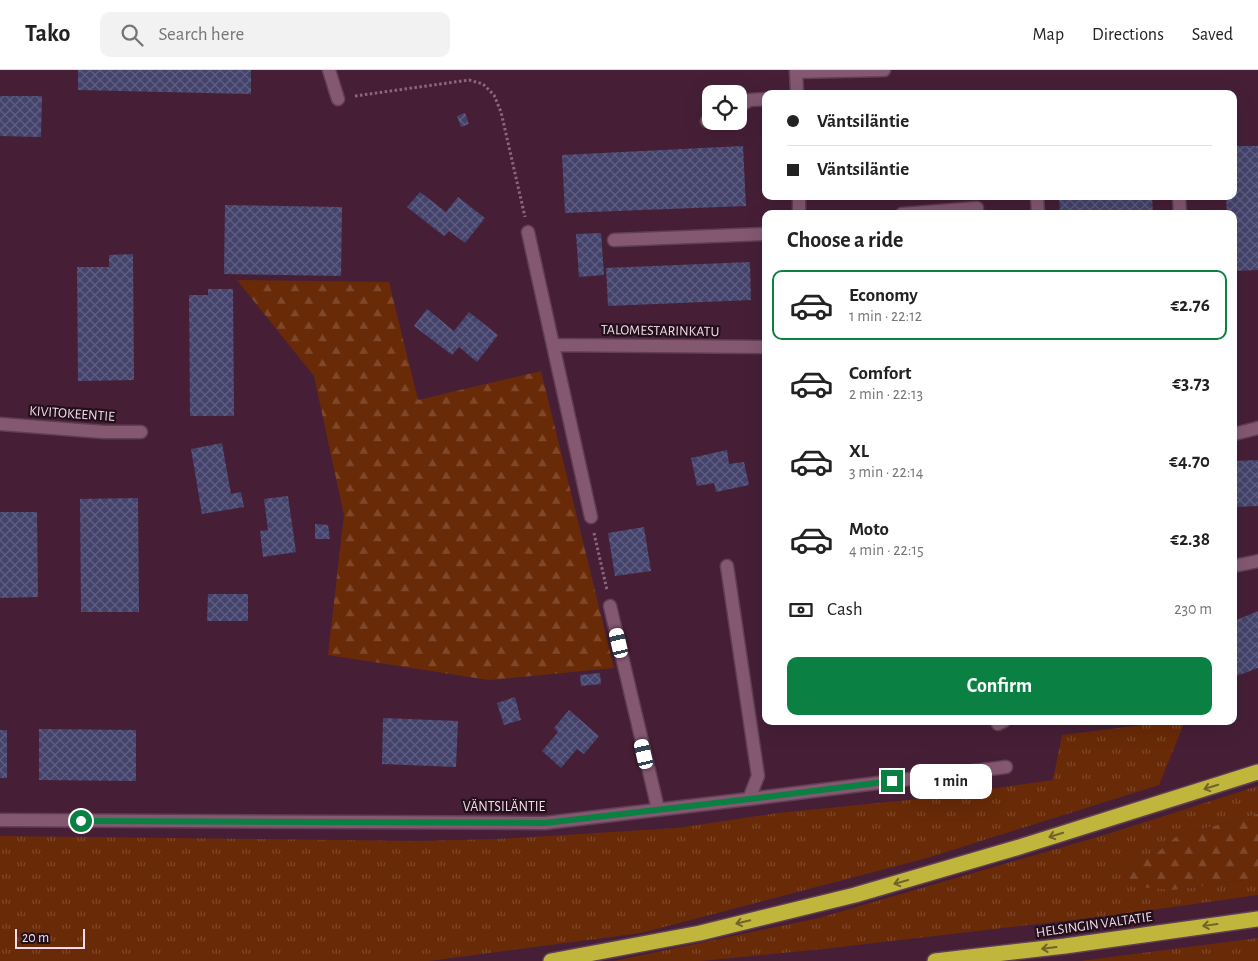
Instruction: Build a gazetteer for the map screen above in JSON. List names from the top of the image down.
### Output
{
  "streets": {
    "highway": ["HELSINGIN VALTATIE"],
    "street": ["TALOMESTARINKATU", "KIVITOKEENTIE", "VÄNTSILÄNTIE"]
  },
  "scale_bar": "20 m",
  "page": {
    "header": "Tako",
    "search": "Search here",
    "nav": ["Map", "Directions", "Saved"],
    "banner": ["Väntsiläntie", "Väntsiläntie"],
    "heading": "Choose a ride",
    "list": [
      {
        "name": "Economy",
        "note": "1 min · 22:12",
        "value": "€2.76"
      },
      {
        "name": "Comfort",
        "note": "2 min · 22:13",
        "value": "€3.73"
      },
      {
        "name": "XL",
        "note": "3 min · 22:14",
        "value": "€4.70"
      },
      {
        "name": "Moto",
        "note": "4 min · 22:15",
        "value": "€2.38"
      }
    ],
    "pay": ["Cash", "230 m"],
    "buttons": "Confirm",
    "bubble": "1 min",
    "scale": "20 m"
  }
}
